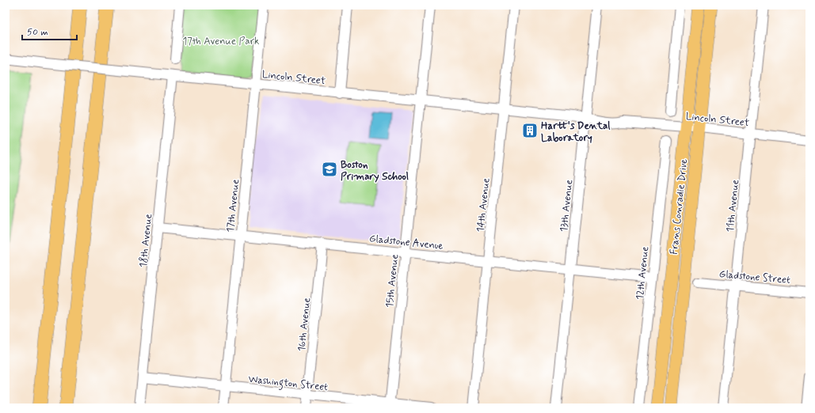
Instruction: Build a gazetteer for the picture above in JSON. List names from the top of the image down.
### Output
{
  "streets": {
    "main road": ["Frans Conradie Drive"],
    "street": [
      "Lincoln Street",
      "14th Avenue",
      "17th Avenue",
      "13th Avenue",
      "11th Avenue",
      "18th Avenue",
      "Gladstone Avenue",
      "12th Avenue",
      "Gladstone Street",
      "15th Avenue",
      "16th Avenue",
      "Washington Street"
    ]
  },
  "crossings": [
    ["Lincoln Street", "14th Avenue"],
    ["Lincoln Street", "17th Avenue"],
    ["Lincoln Street", "13th Avenue"],
    ["Lincoln Street", "11th Avenue"],
    ["Lincoln Street", "Frans Conradie Drive"],
    ["Lincoln Street", "18th Avenue"],
    ["Lincoln Street", "15th Avenue"],
    ["14th Avenue", "Gladstone Avenue"],
    ["17th Avenue", "Gladstone Avenue"],
    ["17th Avenue", "Washington Street"],
    ["13th Avenue", "Gladstone Avenue"],
    ["11th Avenue", "Gladstone Street"],
    ["18th Avenue", "Gladstone Avenue"],
    ["18th Avenue", "Washington Street"],
    ["Gladstone Avenue", "12th Avenue"],
    ["Gladstone Avenue", "15th Avenue"],
    ["Gladstone Avenue", "16th Avenue"],
    ["15th Avenue", "Washington Street"],
    ["16th Avenue", "Washington Street"]
  ],
  "parks": ["17th Avenue Park"],
  "places": {
    "building": ["Hartt's Dental Laboratory"],
    "school or university": ["Boston Primary School"]
  },
  "scale_bar": "50 m"
}
